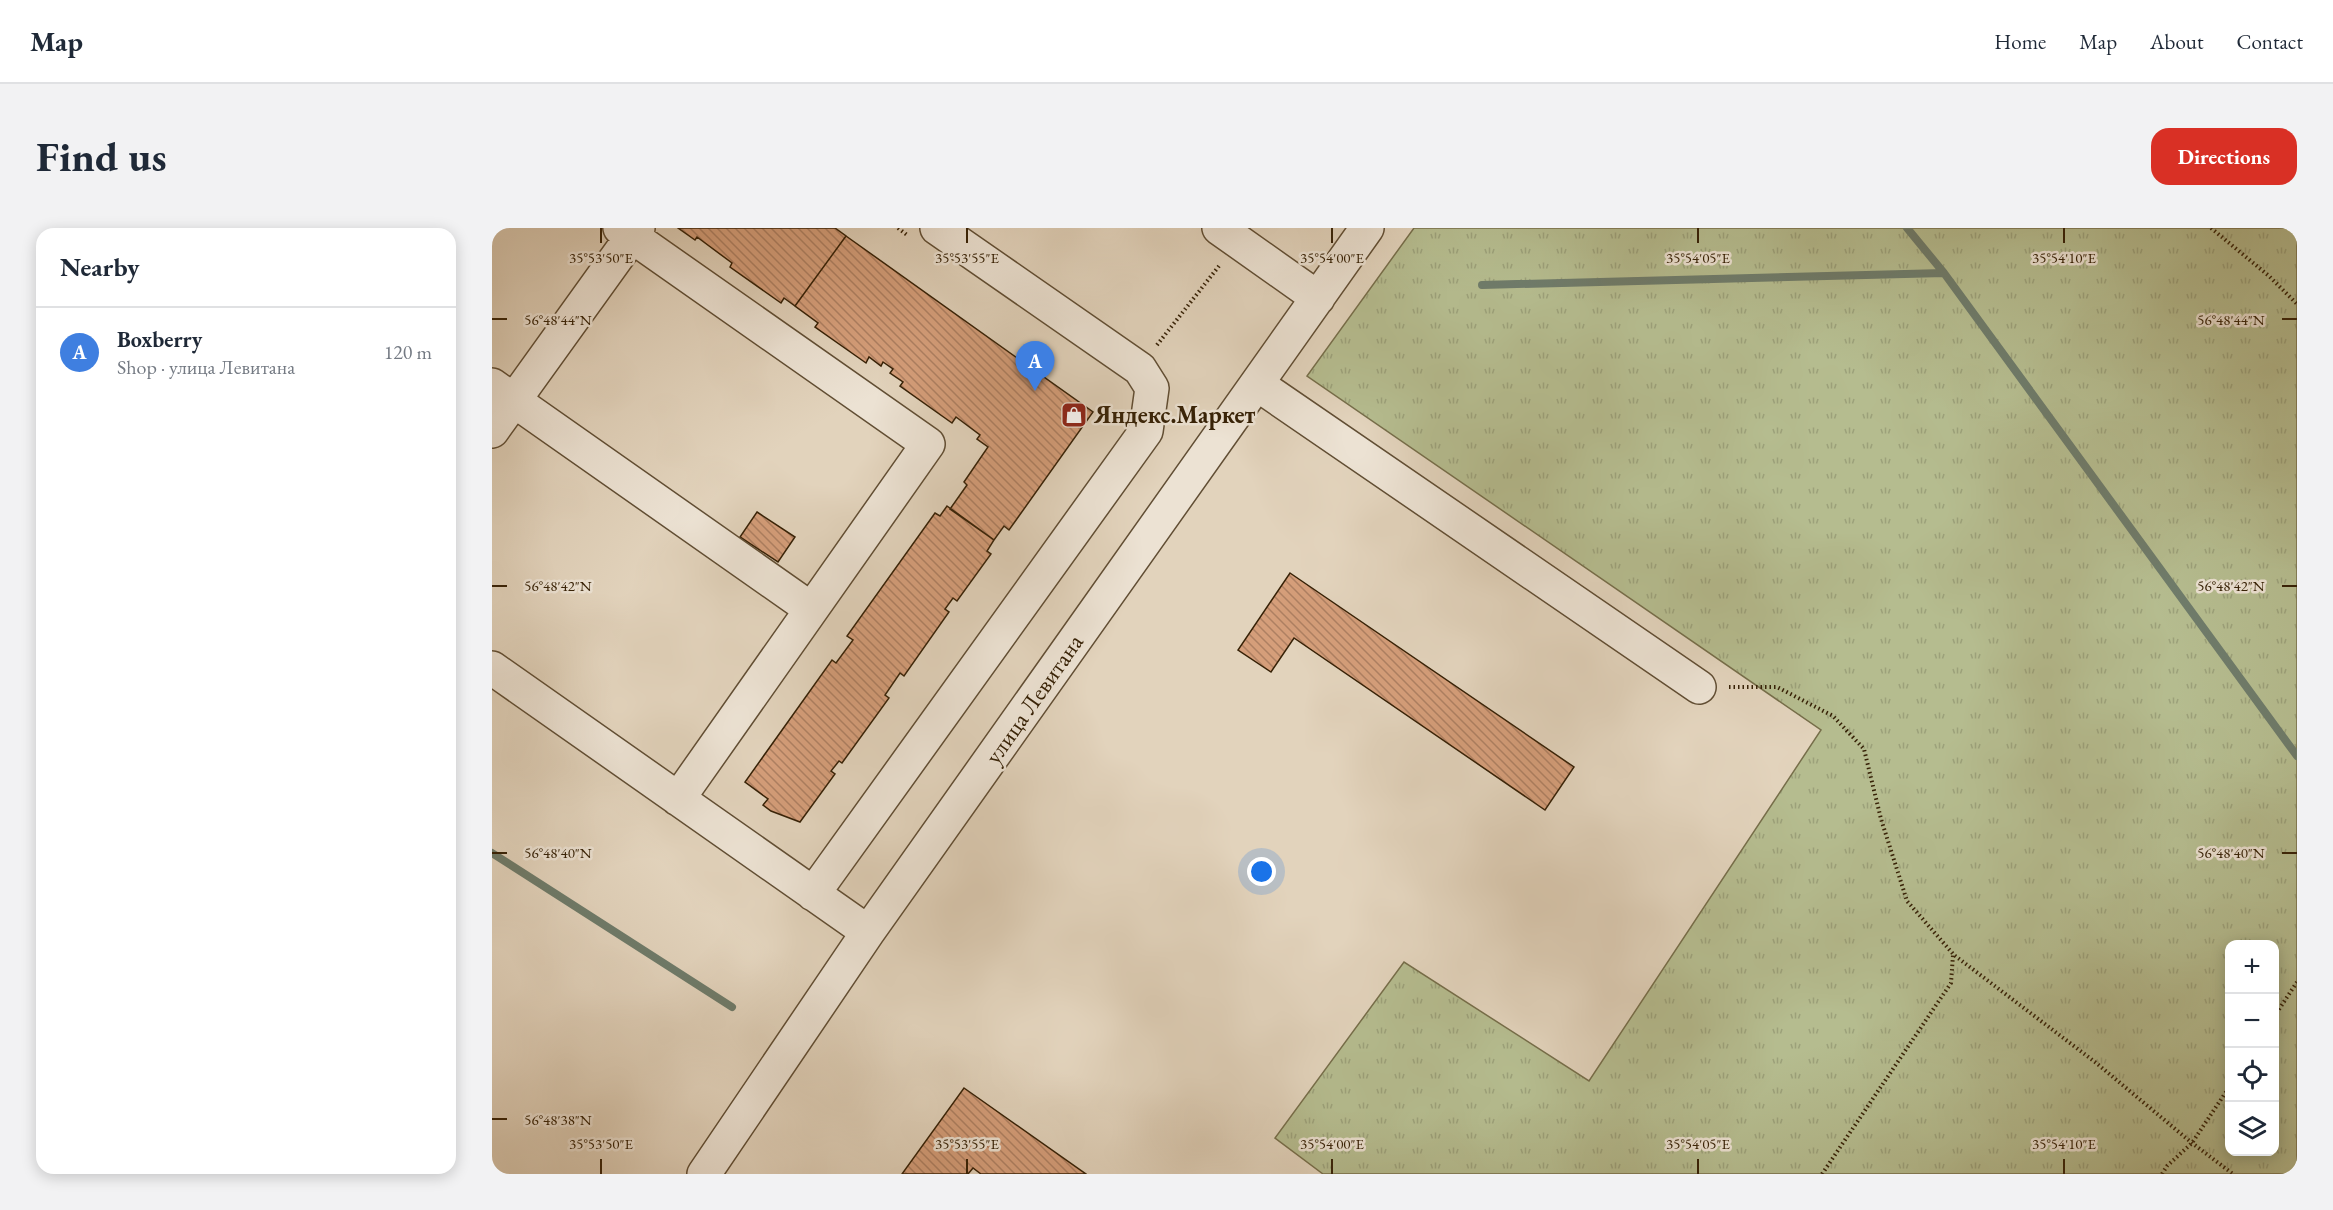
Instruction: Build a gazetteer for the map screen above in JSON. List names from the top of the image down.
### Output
{
  "streets": {
    "street": ["улица Левитана"]
  },
  "places": {
    "shop": ["Яндекс.Маркет"]
  },
  "page": {
    "header": "Map",
    "nav": [
      "Home",
      "Map",
      "About",
      "Contact"
    ],
    "buttons": "Directions",
    "title": "Find us",
    "heading": "Nearby",
    "list": [
      {
        "mark": "A",
        "name": "Boxberry",
        "note": "Shop · улица Левитана",
        "value": "120 m"
      }
    ],
    "pins": "A",
    "map_buttons": ["+", "−"]
  },
  "coordinates": [
    "35°53'50\"E",
    "35°53'55\"E",
    "35°54'00\"E",
    "35°54'05\"E",
    "35°54'10\"E",
    "56°48'44\"N",
    "56°48'42\"N",
    "56°48'40\"N",
    "56°48'38\"N"
  ]
}
